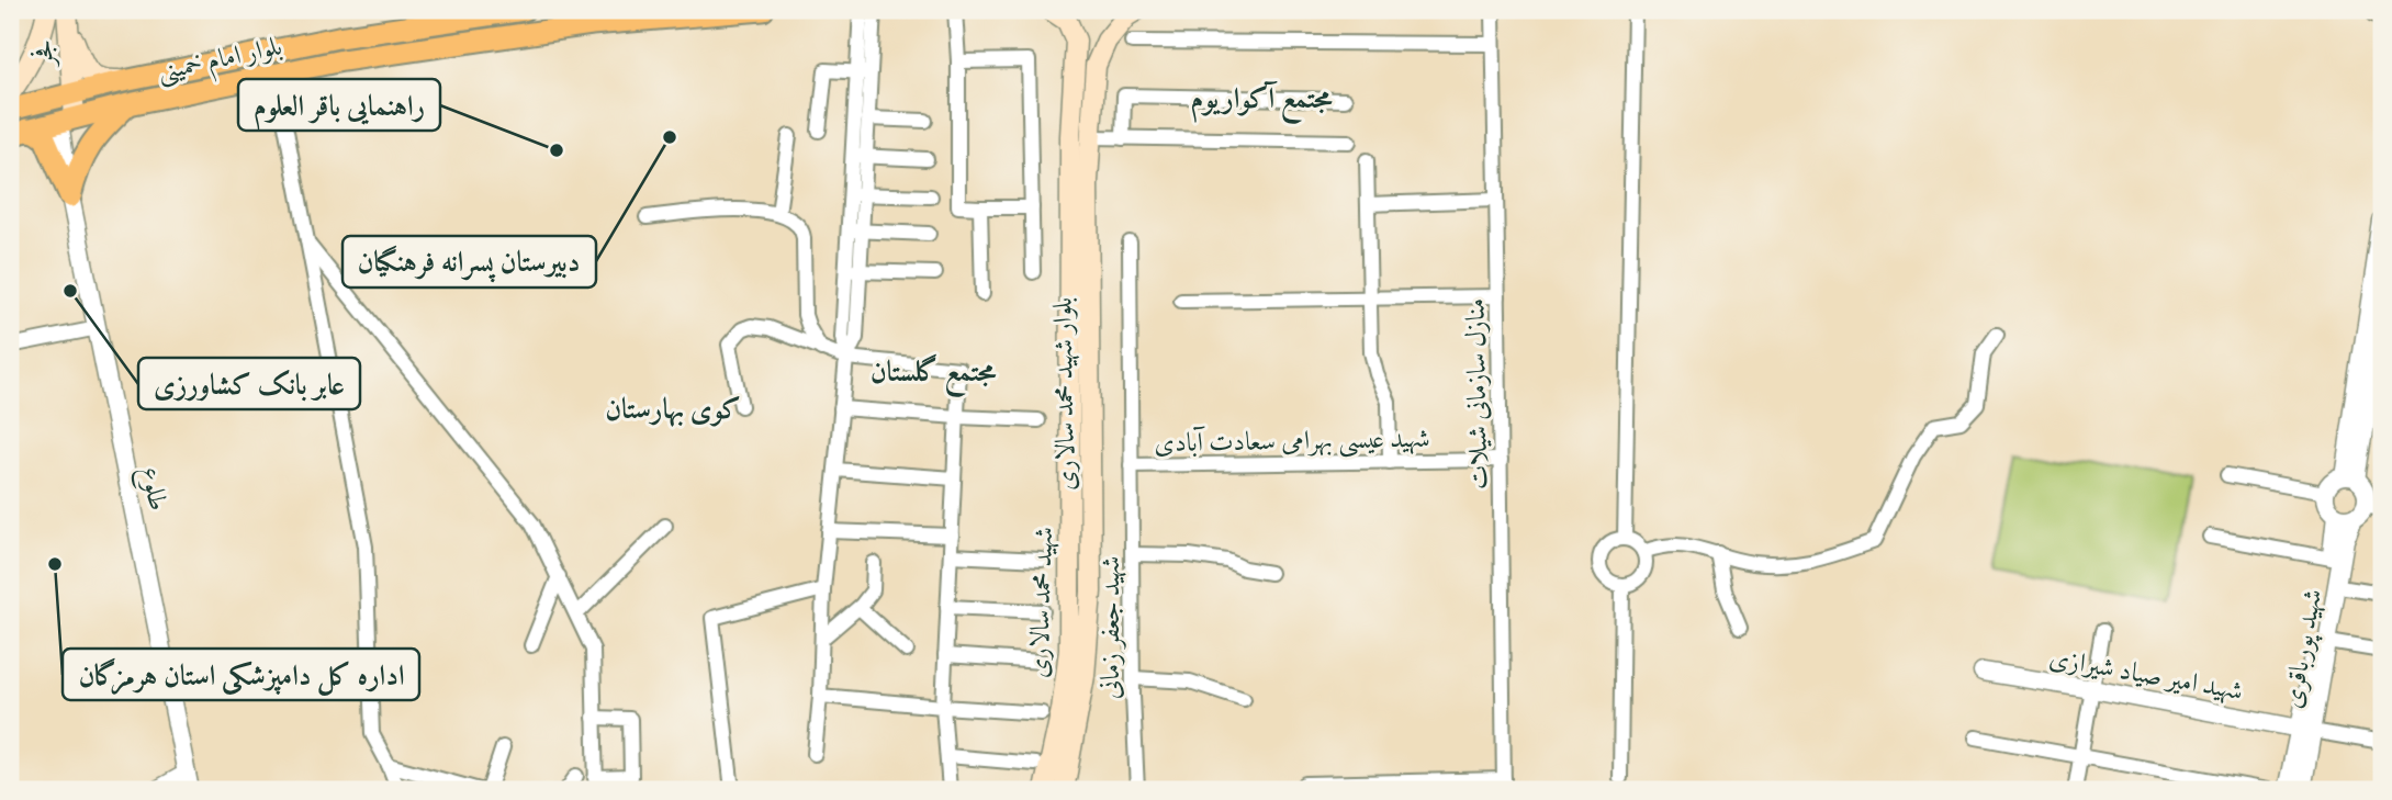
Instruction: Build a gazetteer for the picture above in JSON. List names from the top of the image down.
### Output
{
  "streets": {
    "main road": [
      "فجر",
      "بلوار امام خمینی",
      "بلوار شهید محمد سالاری",
      "شهید محمد سالاری"
    ],
    "street": [
      "منازل سازمانی شیلات",
      "شهید عیسی بهرامی سعادت آبادی",
      "طلوع",
      "شهید جعفر زمانی",
      "شهید پورباقری",
      "شهید امیر صیاد شیرازی"
    ]
  },
  "crossings": [
    ["فجر", "بلوار امام خمینی"],
    ["فجر", "طلوع"],
    ["بلوار امام خمینی", "طلوع"],
    ["بلوار شهید محمد سالاری", "شهید محمد سالاری"],
    ["منازل سازمانی شیلات", "شهید عیسی بهرامی سعادت آبادی"],
    ["شهید عیسی بهرامی سعادت آبادی", "شهید جعفر زمانی"],
    ["شهید پورباقری", "شهید امیر صیاد شیرازی"]
  ],
  "districts": ["مجتمع آکواریوم", "مجتمع گلستان", "کوی بهارستان"],
  "places": [
    "دبیرستان پسرانه فرهنگیان",
    "راهنمایی باقر العلوم",
    "عابر بانک کشاورزی",
    "اداره کل دامپزشکی استان هرمزگان"
  ]
}
